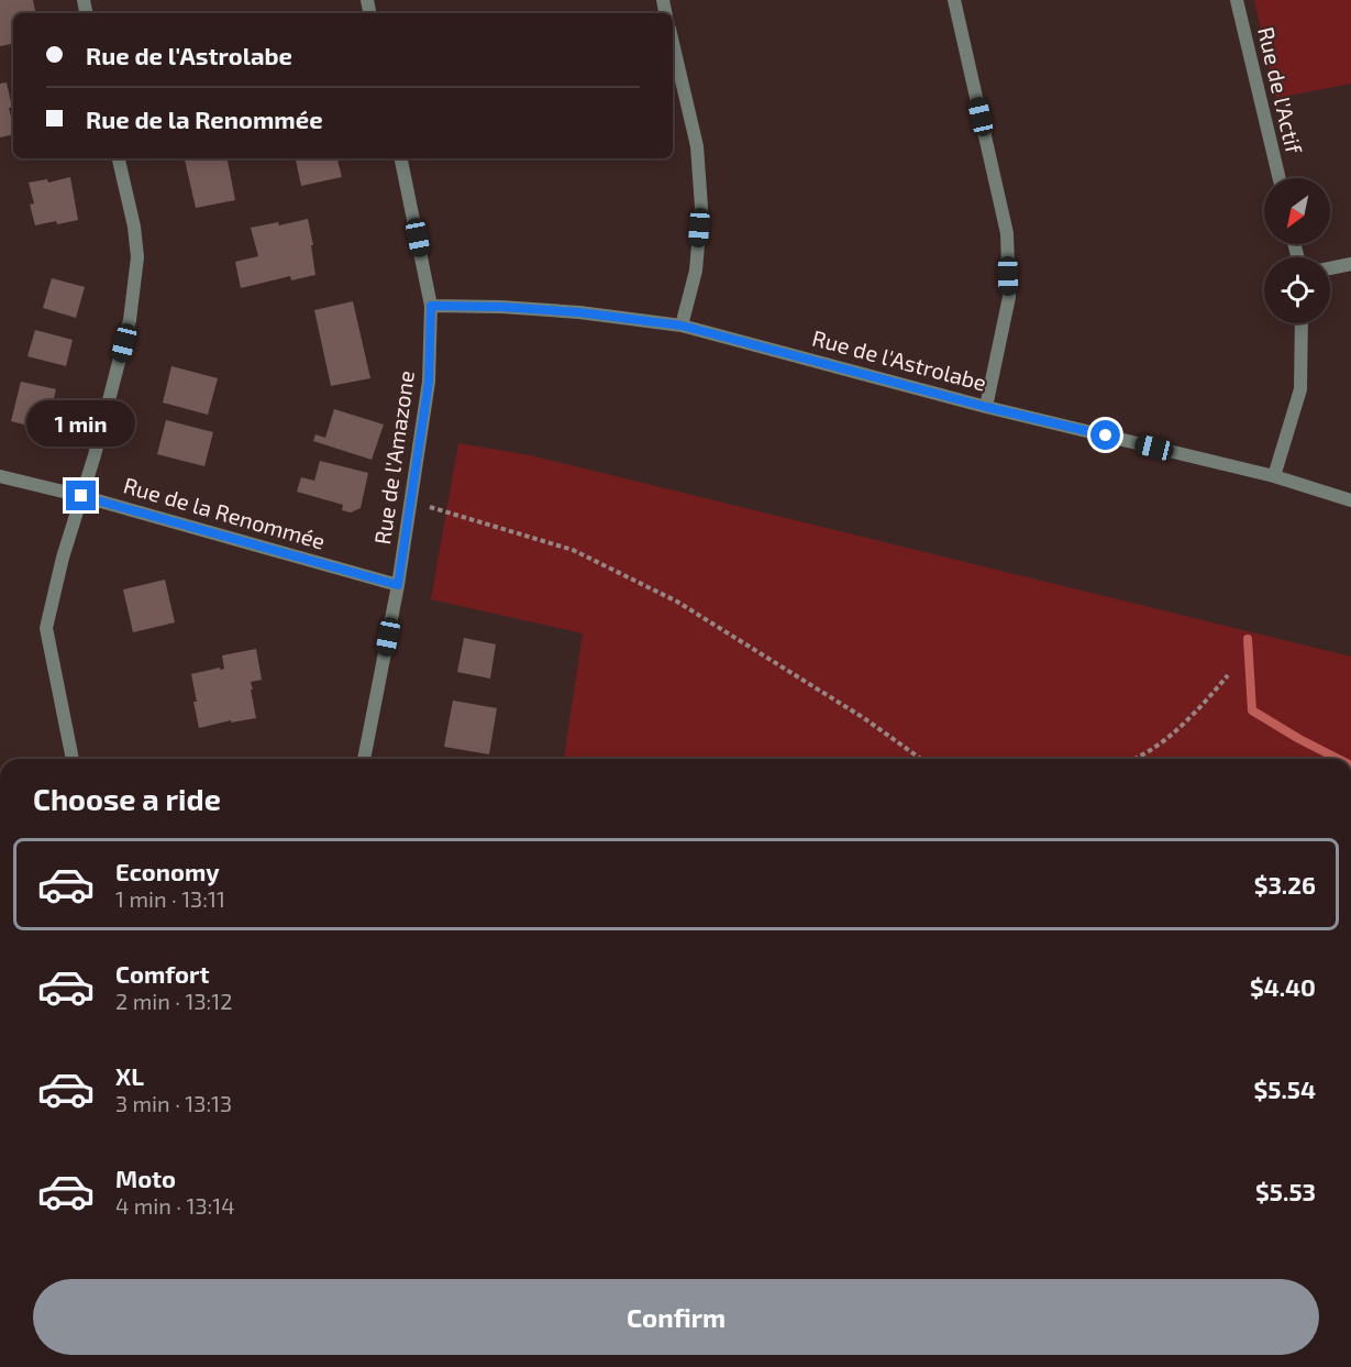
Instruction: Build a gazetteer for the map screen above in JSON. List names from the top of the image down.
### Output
{
  "streets": {
    "street": [
      "Rue de l'Actif",
      "Rue de l'Astrolabe",
      "Rue de l'Amazone",
      "Rue de la Renommée"
    ]
  },
  "crossings": [
    ["Rue de l'Astrolabe", "Rue de l'Amazone"],
    ["Rue de l'Amazone", "Rue de la Renommée"]
  ],
  "north": "bottom left",
  "page": {
    "banner": ["Rue de l'Astrolabe", "Rue de la Renommée"],
    "bubble": "1 min",
    "heading": "Choose a ride",
    "list": [
      {
        "name": "Economy",
        "note": "1 min · 13:11",
        "value": "$3.26"
      },
      {
        "name": "Comfort",
        "note": "2 min · 13:12",
        "value": "$4.40"
      },
      {
        "name": "XL",
        "note": "3 min · 13:13",
        "value": "$5.54"
      },
      {
        "name": "Moto",
        "note": "4 min · 13:14",
        "value": "$5.53"
      }
    ],
    "buttons": "Confirm"
  }
}
